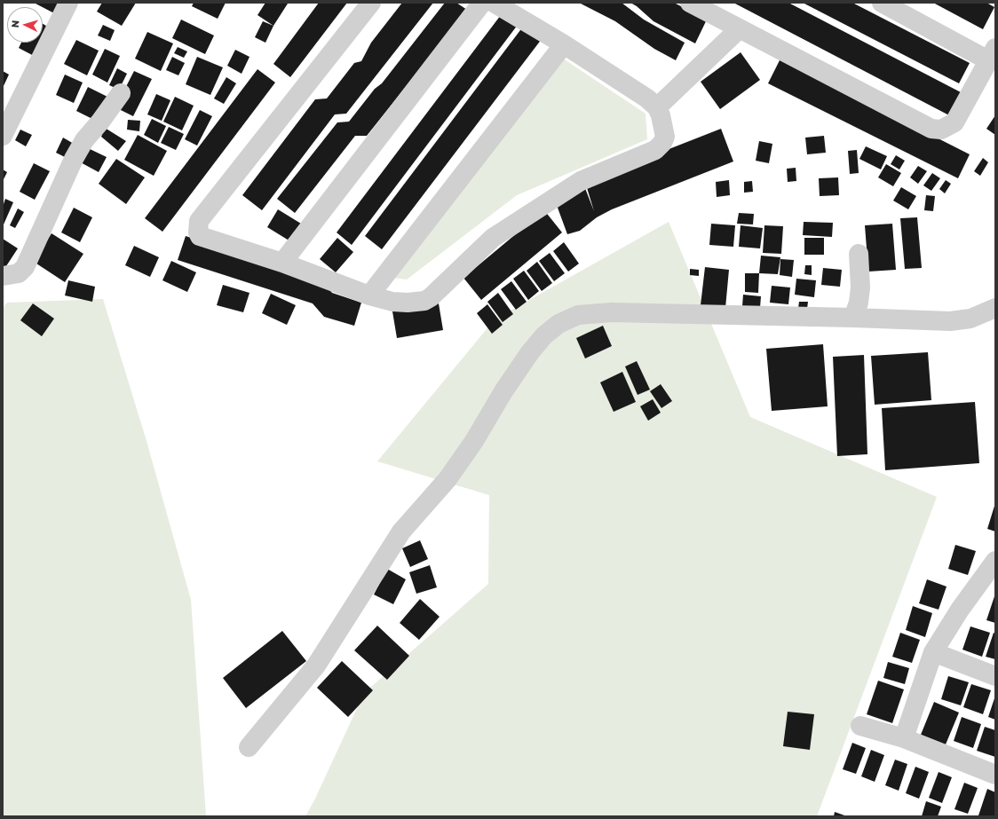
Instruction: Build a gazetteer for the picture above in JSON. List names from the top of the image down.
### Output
{
  "north": "left"
}
